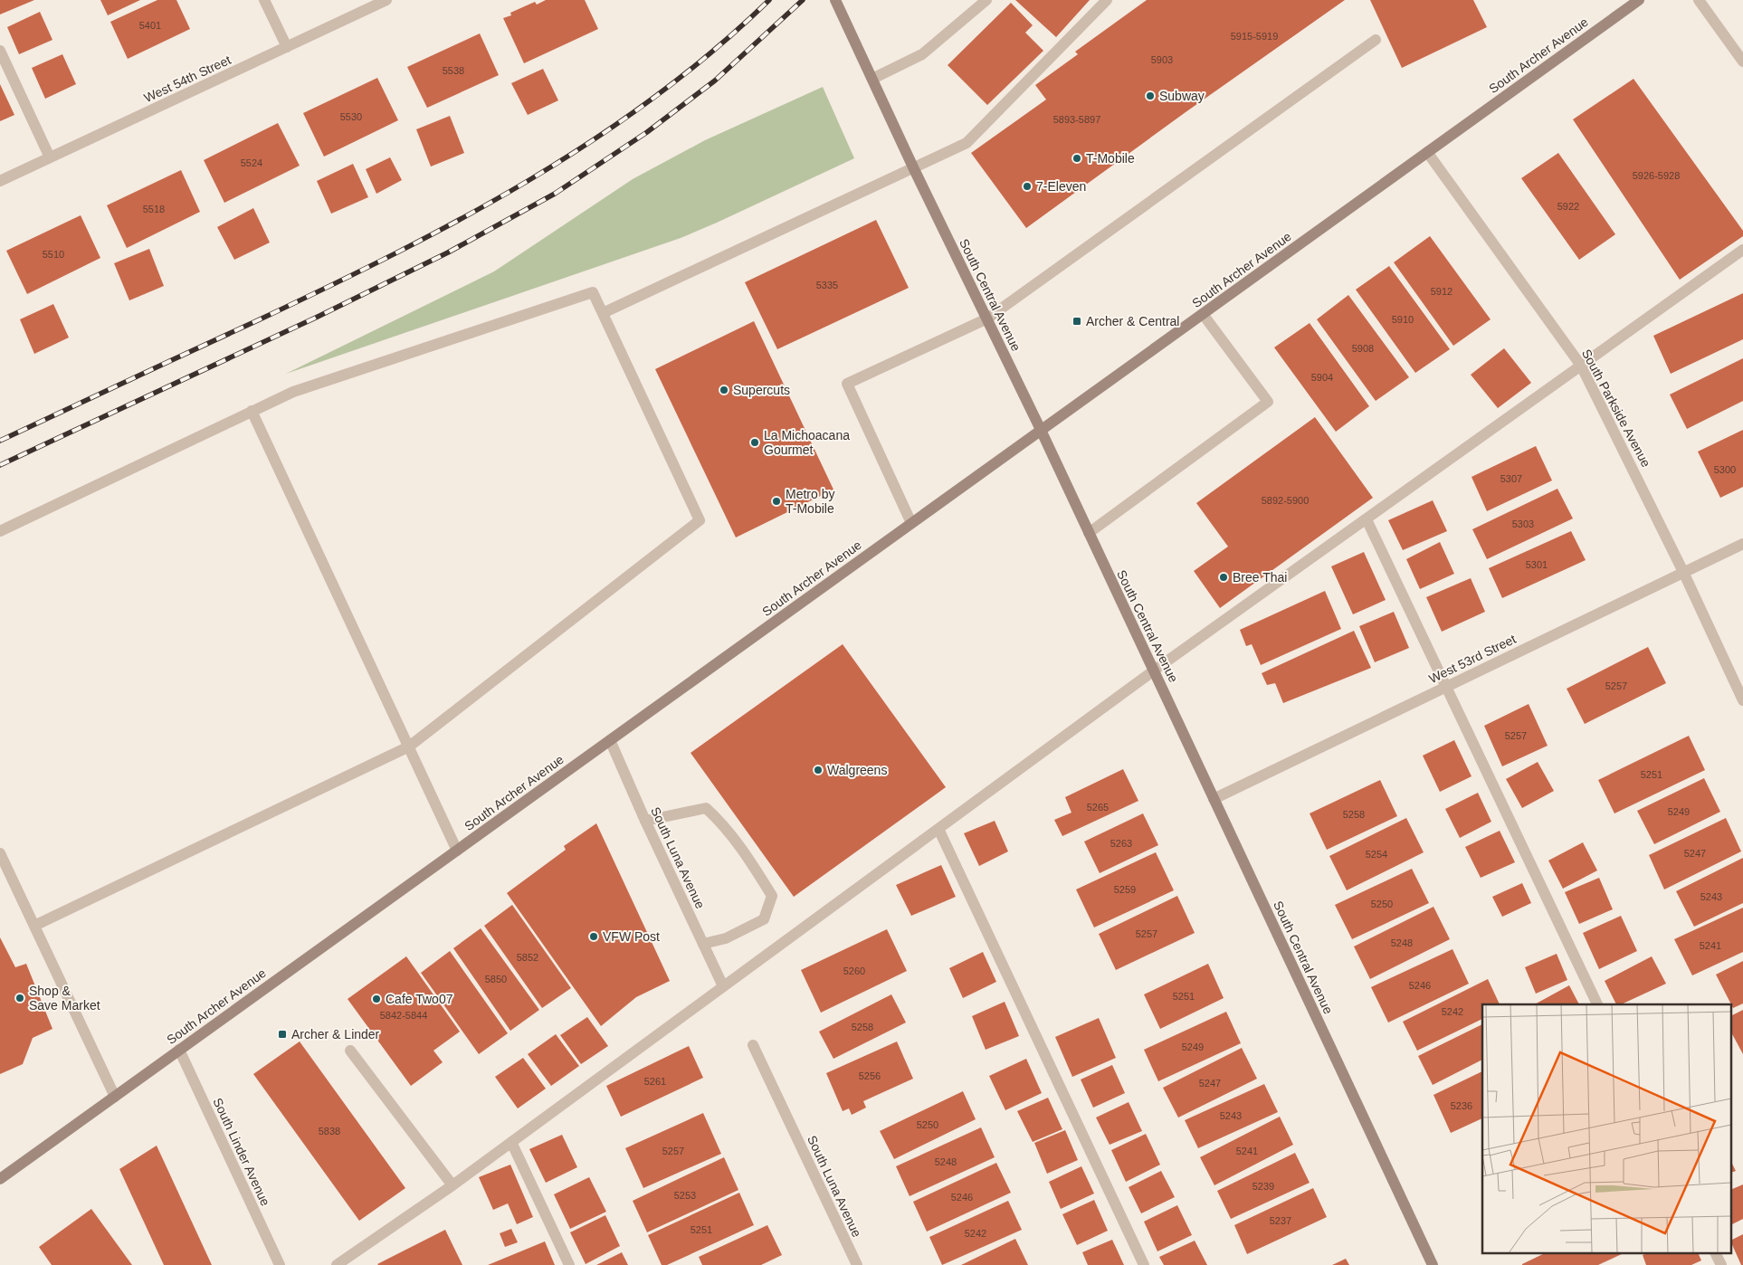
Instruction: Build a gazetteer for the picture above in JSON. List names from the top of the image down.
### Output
{
  "streets": {
    "main road": ["South Archer Avenue", "South Central Avenue"],
    "street": [
      "West 54th Street",
      "South Parkside Avenue",
      "West 53rd Street",
      "South Luna Avenue",
      "South Linder Avenue"
    ]
  },
  "crossings": [
    ["South Archer Avenue", "South Central Avenue"],
    ["South Archer Avenue", "South Parkside Avenue"],
    ["South Archer Avenue", "South Luna Avenue"],
    ["South Archer Avenue", "South Linder Avenue"],
    ["South Central Avenue", "West 53rd Street"],
    ["South Parkside Avenue", "West 53rd Street"]
  ],
  "places": {
    "other": [
      "Subway",
      "T-Mobile",
      "7-Eleven",
      "Supercuts",
      "La Michoacana Gourmet",
      "Metro by T-Mobile",
      "Bree Thai",
      "Walgreens",
      "VFW Post",
      "Shop & Save Market",
      "Cafe Two07"
    ],
    "transit": ["Archer & Central", "Archer & Linder"]
  },
  "house_numbers": [
    "5401",
    "5915-5919",
    "5903",
    "5538",
    "5530",
    "5893-5897",
    "5524",
    "5926-5928",
    "5922",
    "5518",
    "5510",
    "5335",
    "5912",
    "5910",
    "5908",
    "5904",
    "5300",
    "5307",
    "5892-5900",
    "5303",
    "5301",
    "5257",
    "5257",
    "5251",
    "5265",
    "5249",
    "5258",
    "5263",
    "5247",
    "5254",
    "5259",
    "5243",
    "5250",
    "5257",
    "5248",
    "5241",
    "5852",
    "5260",
    "5850",
    "5246",
    "5251",
    "5242",
    "5842-5844",
    "5258",
    "5249",
    "5256",
    "5261",
    "5247",
    "5236",
    "5243",
    "5250",
    "5838",
    "5257",
    "5241",
    "5248",
    "5239",
    "5253",
    "5246",
    "5237",
    "5251",
    "5242"
  ]
}
